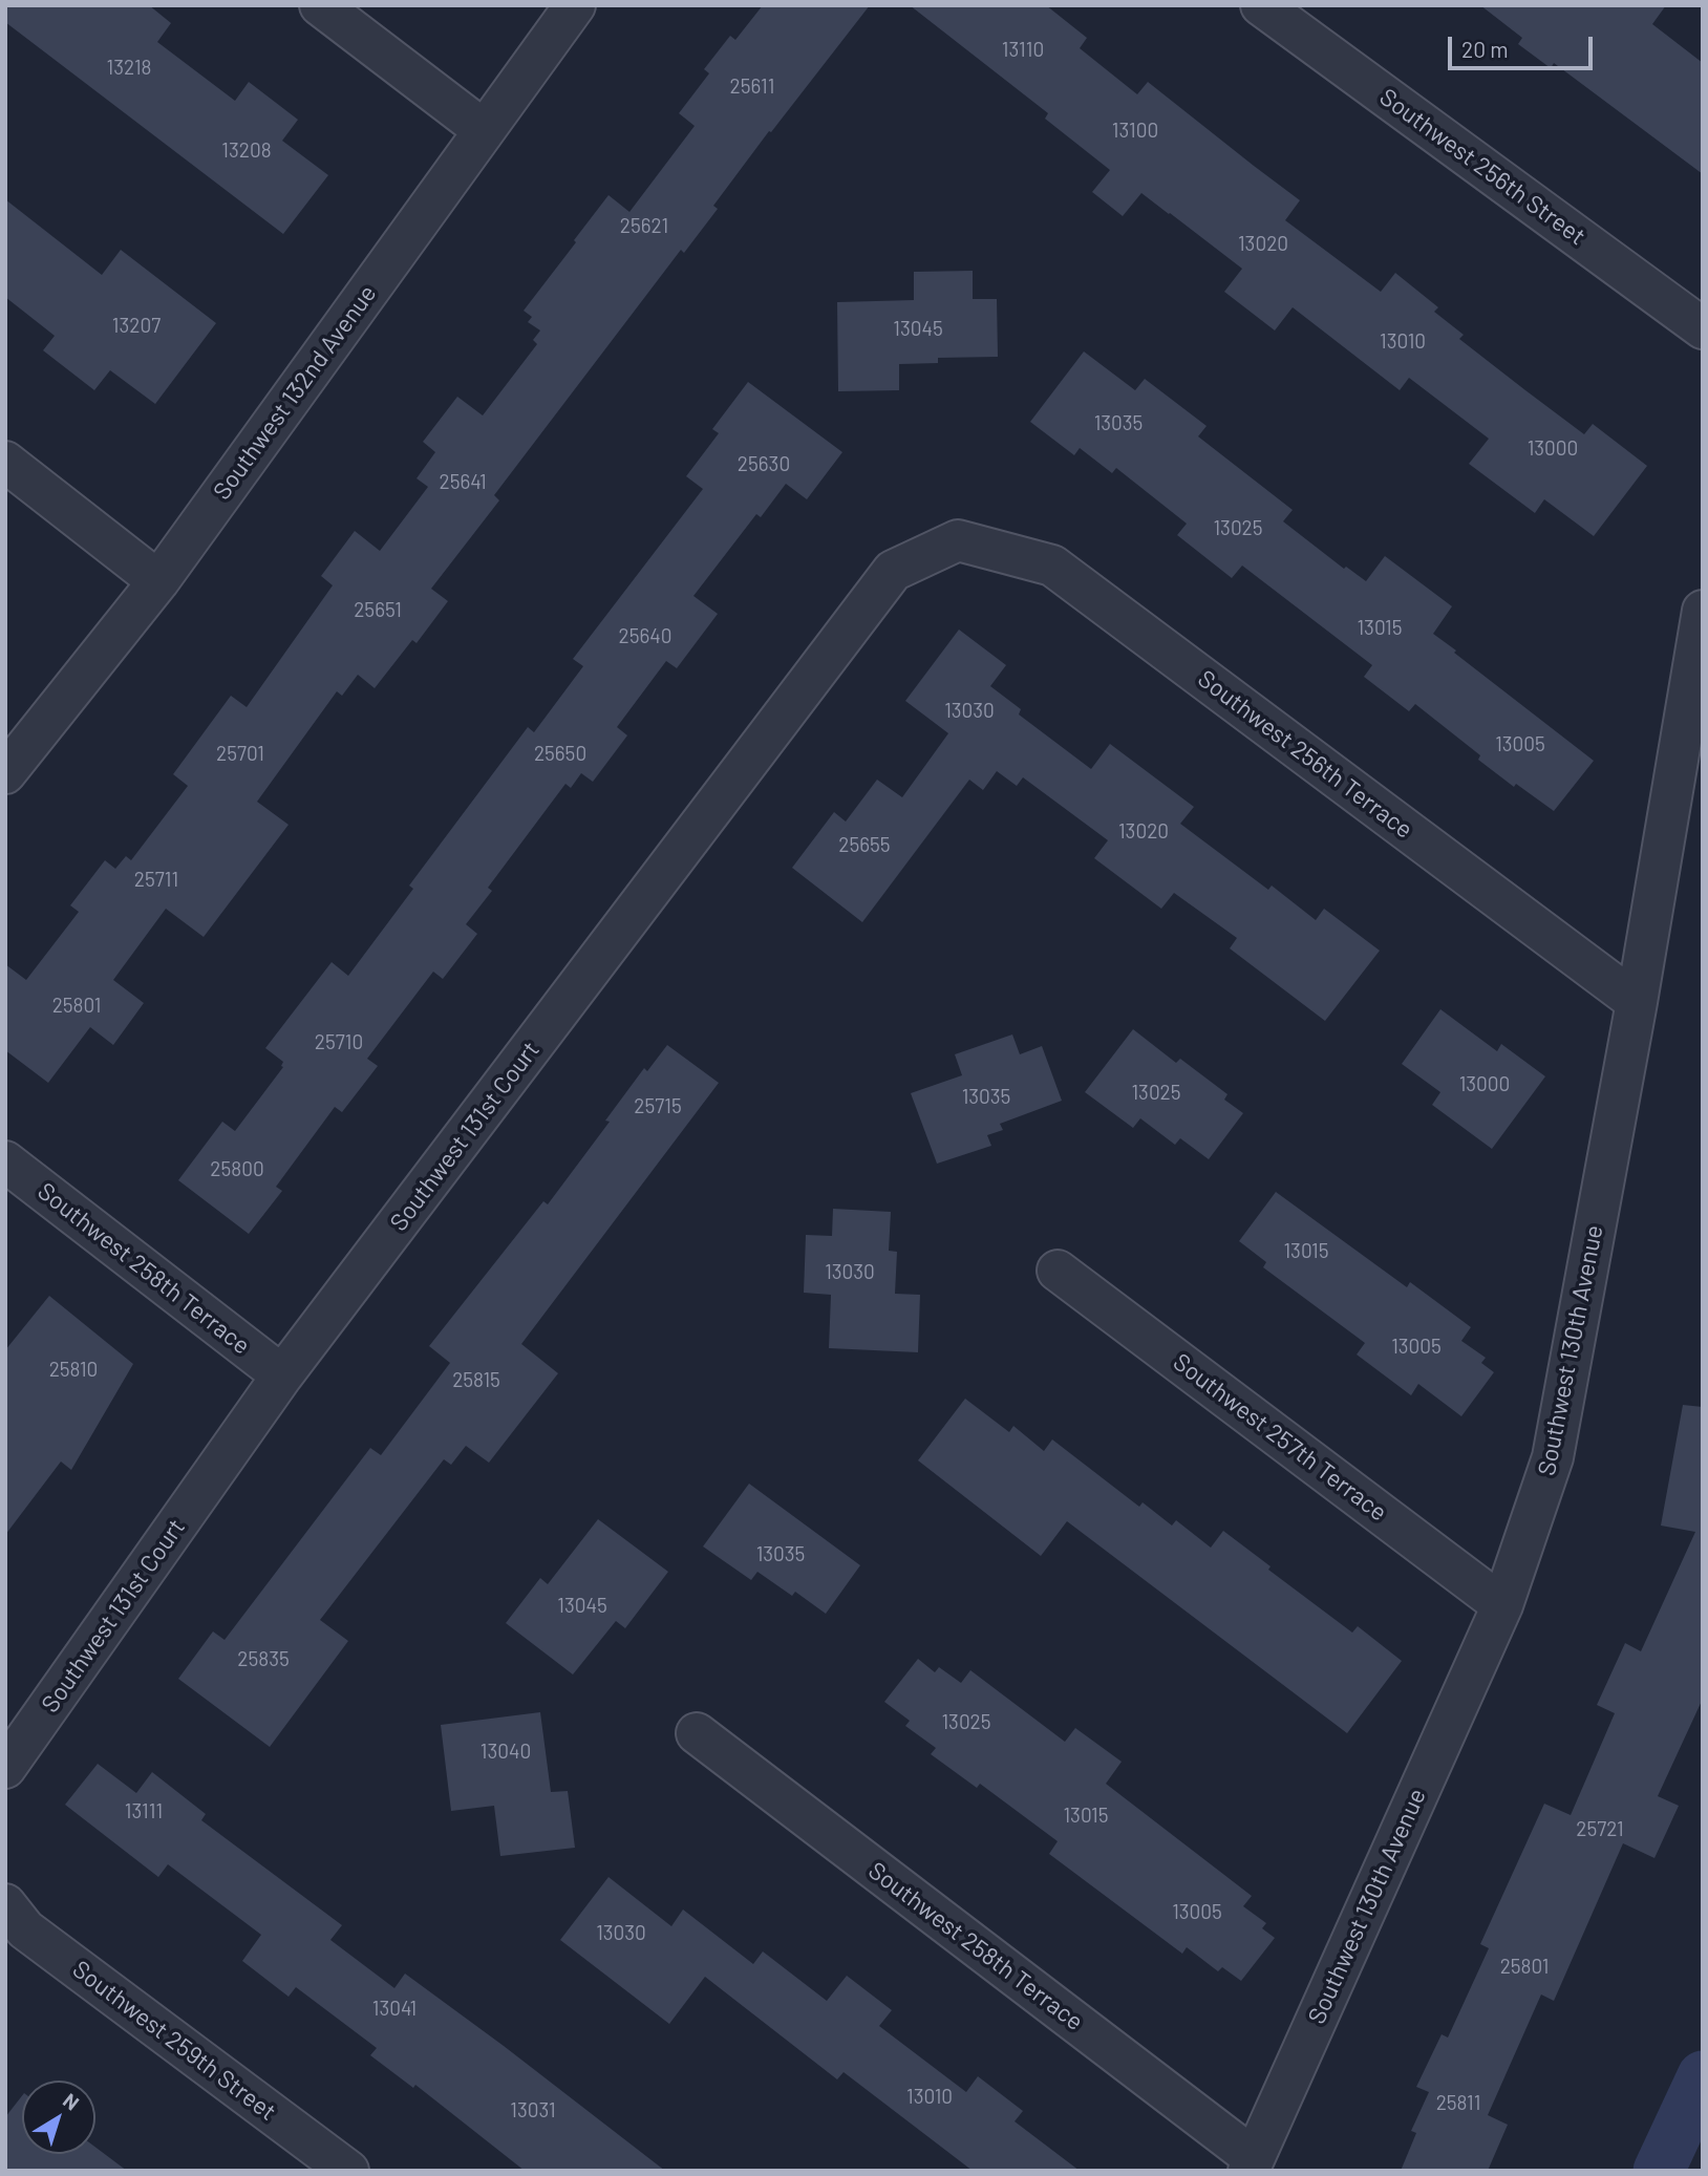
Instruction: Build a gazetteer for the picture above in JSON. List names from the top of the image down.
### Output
{
  "streets": {
    "street": [
      "Southwest 256th Street",
      "Southwest 132nd Avenue",
      "Southwest 256th Terrace",
      "Southwest 131st Court",
      "Southwest 258th Terrace",
      "Southwest 130th Avenue",
      "Southwest 257th Terrace",
      "Southwest 259th Street"
    ]
  },
  "crossings": [
    ["Southwest 256th Terrace", "Southwest 131st Court"],
    ["Southwest 256th Terrace", "Southwest 130th Avenue"],
    ["Southwest 131st Court", "Southwest 258th Terrace"],
    ["Southwest 258th Terrace", "Southwest 130th Avenue"],
    ["Southwest 130th Avenue", "Southwest 257th Terrace"]
  ],
  "house_numbers": [
    "13110",
    "13218",
    "25611",
    "13100",
    "13208",
    "25621",
    "13020",
    "13207",
    "13045",
    "13010",
    "13035",
    "13000",
    "25630",
    "25641",
    "13025",
    "25651",
    "13015",
    "25640",
    "13030",
    "13005",
    "25701",
    "25650",
    "13020",
    "25655",
    "25711",
    "25801",
    "25710",
    "13000",
    "13025",
    "13035",
    "25715",
    "25800",
    "13015",
    "13030",
    "13005",
    "25810",
    "25815",
    "13035",
    "13045",
    "25835",
    "13025",
    "13040",
    "13111",
    "13015",
    "25721",
    "13005",
    "13030",
    "25801",
    "13041",
    "13010",
    "25811",
    "13031"
  ],
  "scale_bar": "20 m",
  "north": "top right"
}
